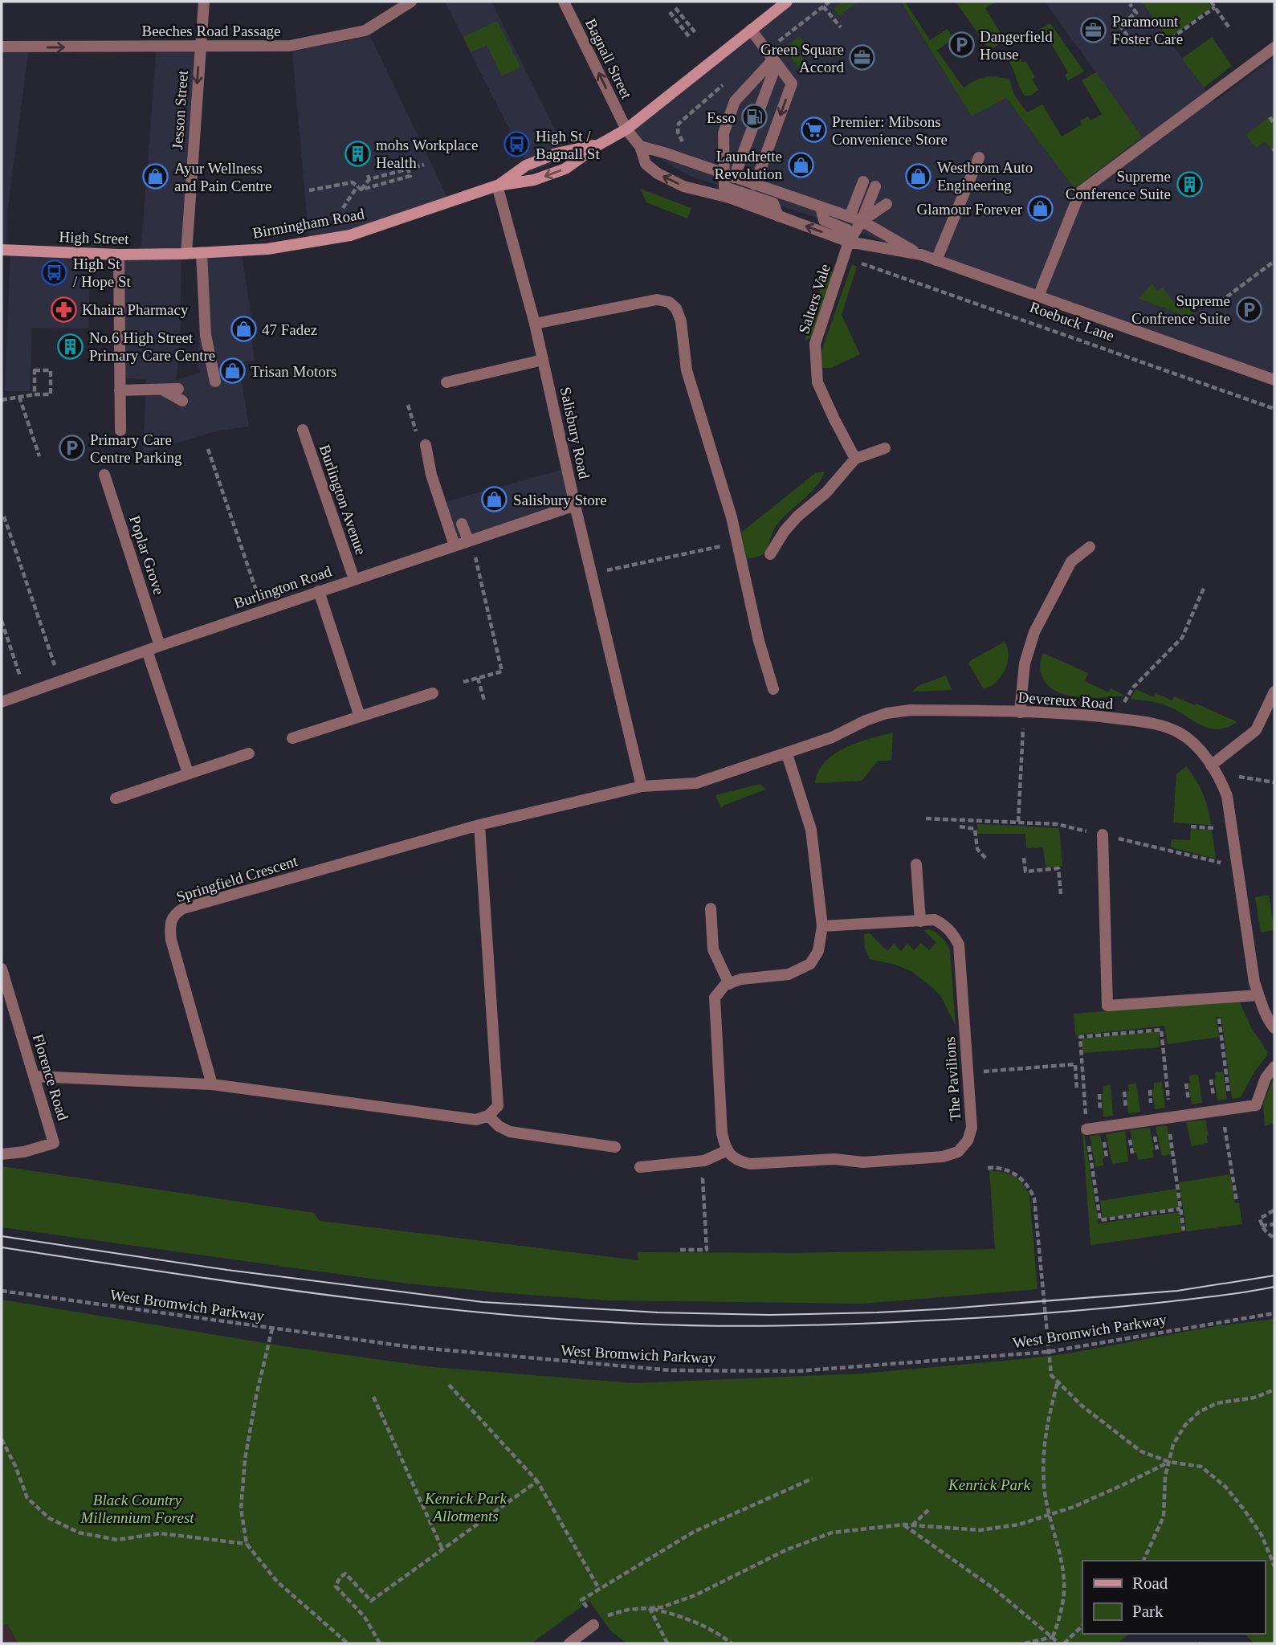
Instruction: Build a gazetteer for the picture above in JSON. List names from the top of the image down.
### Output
{
  "streets": {
    "street": [
      "Beeches Road Passage",
      "Bagnall Street",
      "Jesson Street",
      "Birmingham Road",
      "High Street",
      "Salters Vale",
      "Roebuck Lane",
      "Salisbury Road",
      "Burlington Avenue",
      "Poplar Grove",
      "Burlington Road",
      "Devereux Road",
      "Springfield Crescent",
      "Florence Road",
      "The Pavilions"
    ],
    "path": ["West Bromwich Parkway"]
  },
  "crossings": [
    ["Beeches Road Passage", "Jesson Street"],
    ["Bagnall Street", "Birmingham Road"],
    ["Bagnall Street", "Roebuck Lane"],
    ["Jesson Street", "Birmingham Road"],
    ["Jesson Street", "High Street"],
    ["Birmingham Road", "High Street"],
    ["Birmingham Road", "Roebuck Lane"],
    ["Birmingham Road", "Salisbury Road"],
    ["Salters Vale", "Roebuck Lane"],
    ["Salisbury Road", "Burlington Road"],
    ["Salisbury Road", "Devereux Road"],
    ["Salisbury Road", "Springfield Crescent"],
    ["Burlington Avenue", "Burlington Road"],
    ["Poplar Grove", "Burlington Road"],
    ["Devereux Road", "Springfield Crescent"]
  ],
  "one_way": ["Beeches Road Passage", "Bagnall Street", "Jesson Street"],
  "parks": ["Kenrick Park", "Kenrick Park Allotments", "Black Country Millennium Forest"],
  "places": {
    "office": ["Paramount Foster Care", "Green Square Accord"],
    "parking": ["Dangerfield House", "Supreme Confrence Suite", "Primary Care Centre Parking"],
    "fuel station": ["Esso"],
    "supermarket": ["Premier: Mibsons Convenience Store"],
    "bus stop": ["High St / Bagnall St", "High St / Hope St"],
    "building": ["mohs Workplace Health", "Supreme Conference Suite", "No.6 High Street Primary Care Centre"],
    "shop": [
      "Laundrette Revolution",
      "Westbrom Auto Engineering",
      "Ayur Wellness and Pain Centre",
      "Glamour Forever",
      "47 Fadez",
      "Trisan Motors",
      "Salisbury Store"
    ],
    "pharmacy": ["Khaira Pharmacy"]
  },
  "legend": ["Road", "Park"]
}
